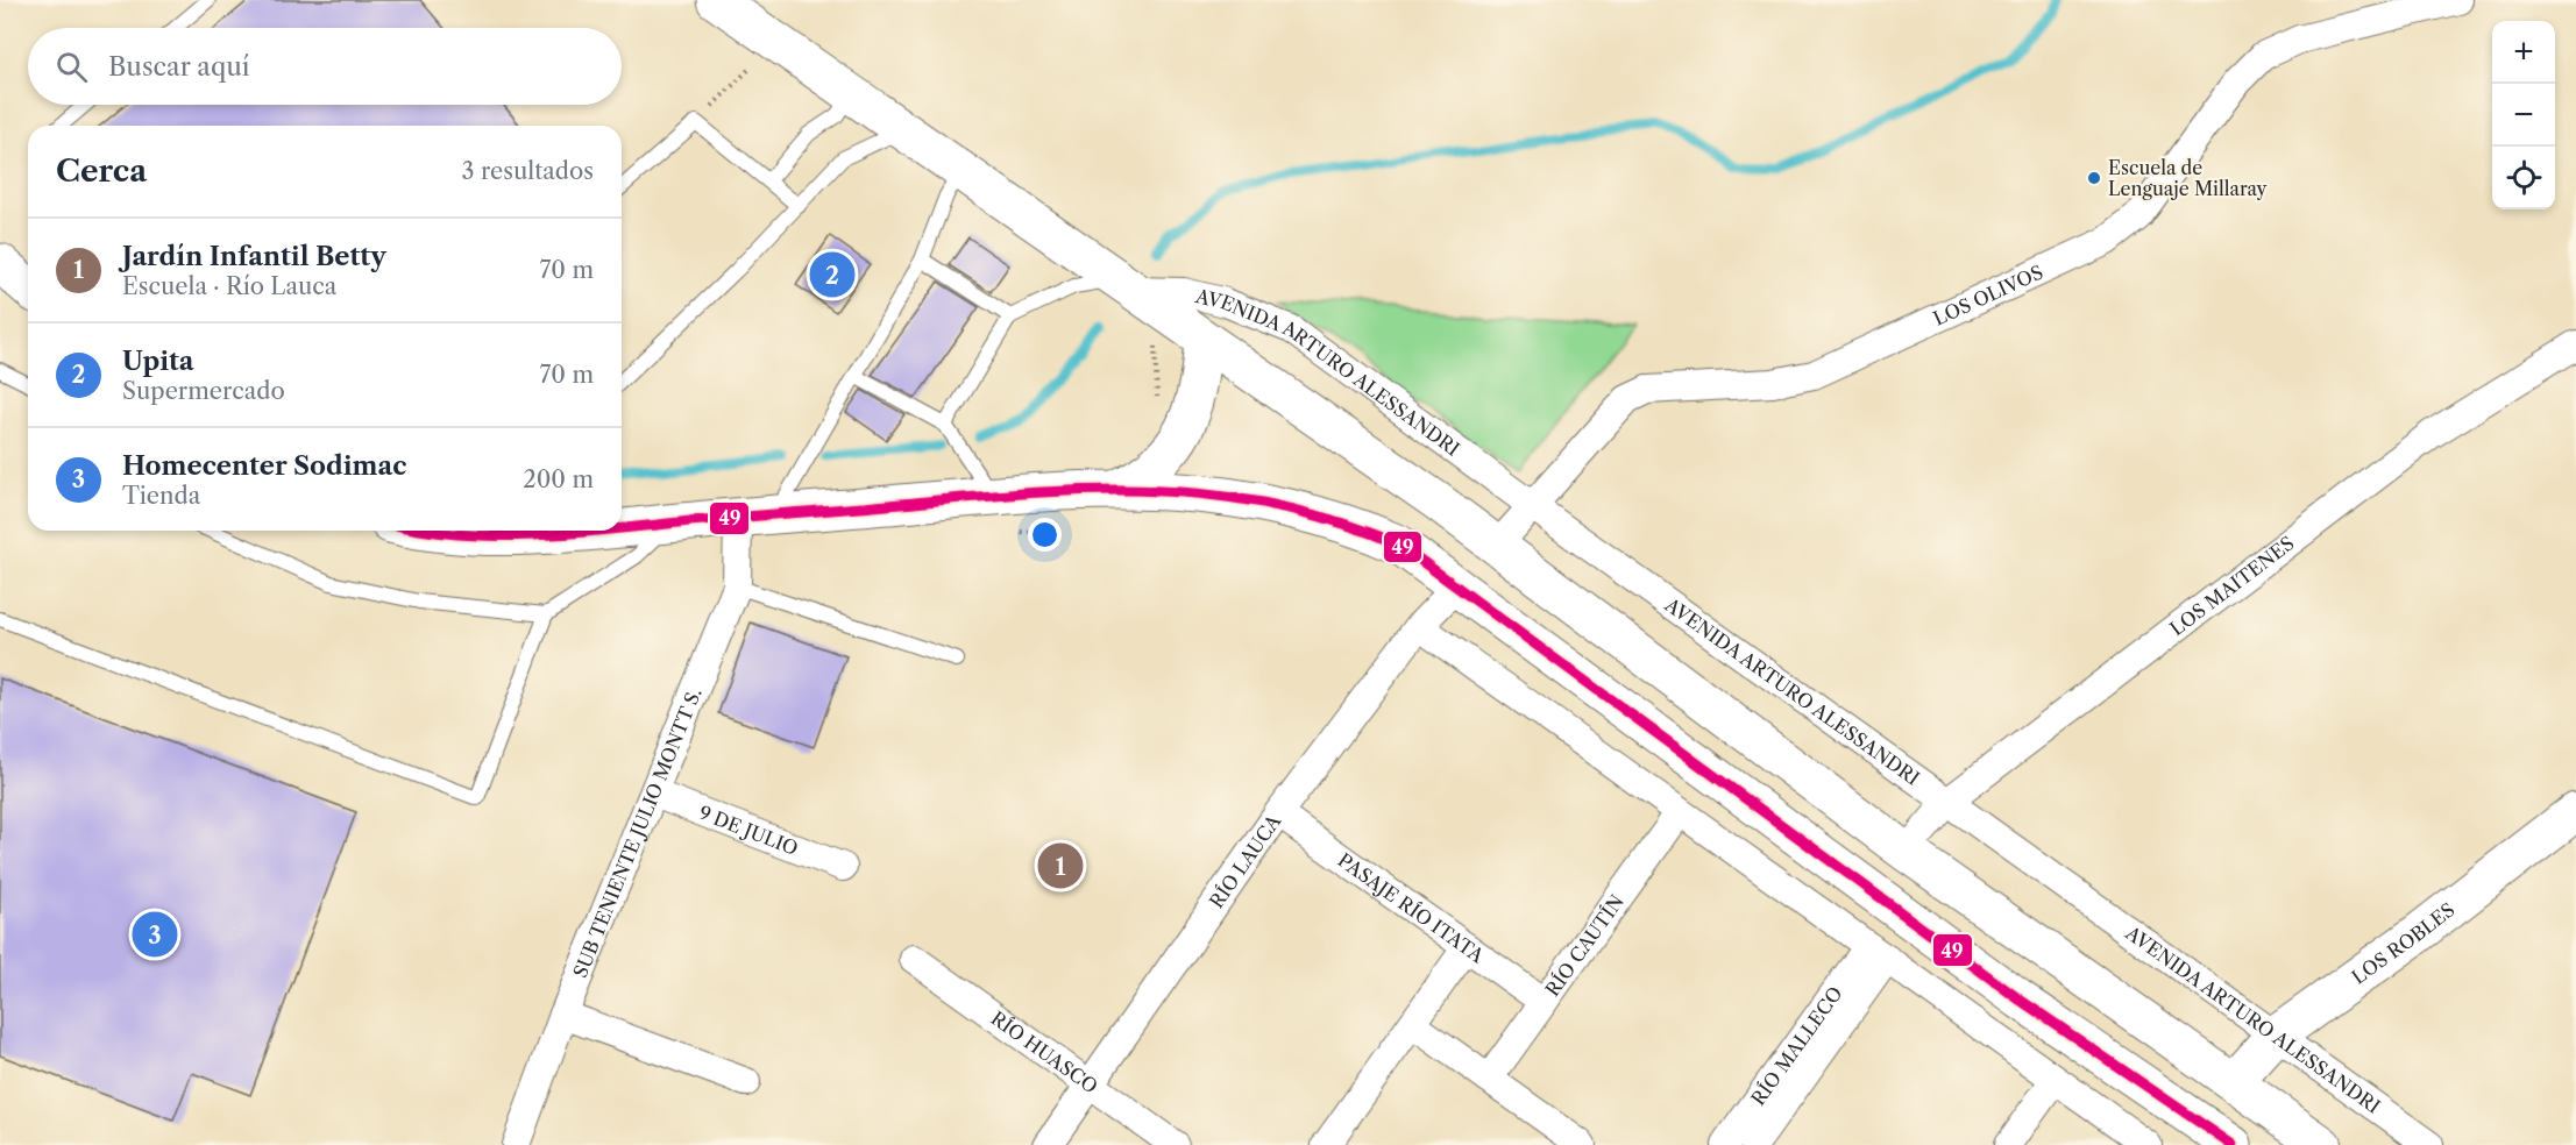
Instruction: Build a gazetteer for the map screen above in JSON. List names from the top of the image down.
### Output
{
  "streets": {
    "main road": ["AVENIDA ARTURO ALESSANDRI", "LOS ROBLES"],
    "street": [
      "LOS OLIVOS",
      "LOS MAITENES",
      "9 DE JULIO",
      "SUB TENIENTE JULIO MONTT S.",
      "RÍO LAUCA",
      "PASAJE RÍO ITATA",
      "RÍO CAUTÍN",
      "RÍO MALLECO",
      "RÍO HUASCO"
    ]
  },
  "crossings": [
    ["LOS OLIVOS", "AVENIDA ARTURO ALESSANDRI"],
    ["AVENIDA ARTURO ALESSANDRI", "LOS MAITENES"],
    ["AVENIDA ARTURO ALESSANDRI", "LOS ROBLES"],
    ["9 DE JULIO", "SUB TENIENTE JULIO MONTT S."],
    ["RÍO LAUCA", "PASAJE RÍO ITATA"],
    ["RÍO LAUCA", "RÍO HUASCO"],
    ["PASAJE RÍO ITATA", "RÍO CAUTÍN"]
  ],
  "places": ["Escuela de Lenguaje Millaray"],
  "lines": ["transit line 49"],
  "page": {
    "map_buttons": ["+", "−"],
    "search": "Buscar aquí",
    "heading": ["Cerca", "3 resultados"],
    "list": [
      {
        "mark": "1",
        "name": "Jardín Infantil Betty",
        "note": "Escuela · Río Lauca",
        "value": "70 m"
      },
      {
        "mark": "2",
        "name": "Upita",
        "note": "Supermercado",
        "value": "70 m"
      },
      {
        "mark": "3",
        "name": "Homecenter Sodimac",
        "note": "Tienda",
        "value": "200 m"
      }
    ],
    "pins": ["2", "1", "3"]
  }
}
